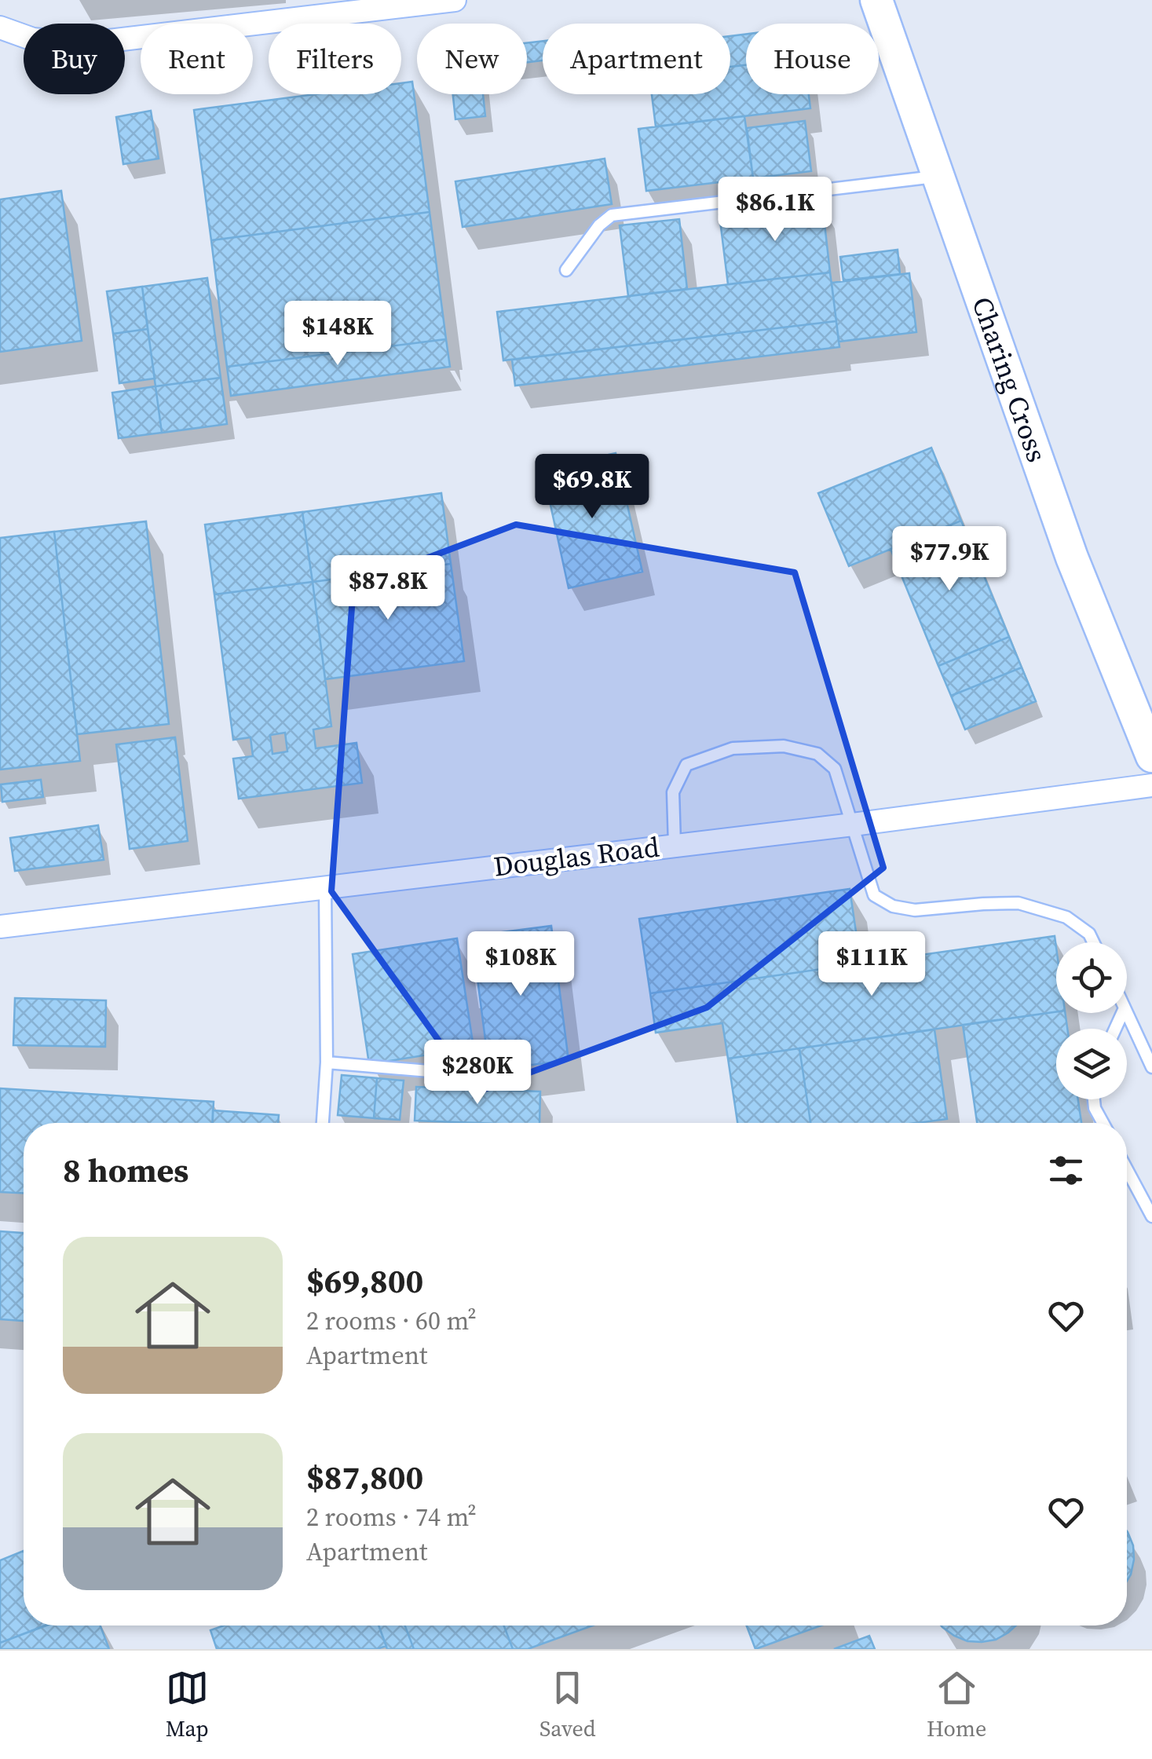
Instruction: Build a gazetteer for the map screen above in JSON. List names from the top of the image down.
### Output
{
  "streets": {
    "street": ["Charing Cross", "Douglas Road"]
  },
  "page": {
    "chip": [
      "Buy",
      "Rent",
      "Filters",
      "New",
      "Apartment",
      "House"
    ],
    "price": [
      "$86.1K",
      "$148K",
      "$69.8K",
      "$77.9K",
      "$87.8K",
      "$108K",
      "$111K",
      "$280K"
    ],
    "heading": "8 homes",
    "list": [
      {
        "name": "$69,800",
        "note": "2 rooms · 60 m² · Apartment"
      },
      {
        "name": "$87,800",
        "note": "2 rooms · 74 m² · Apartment"
      }
    ],
    "tabs": ["Map", "Saved", "Home"]
  }
}
